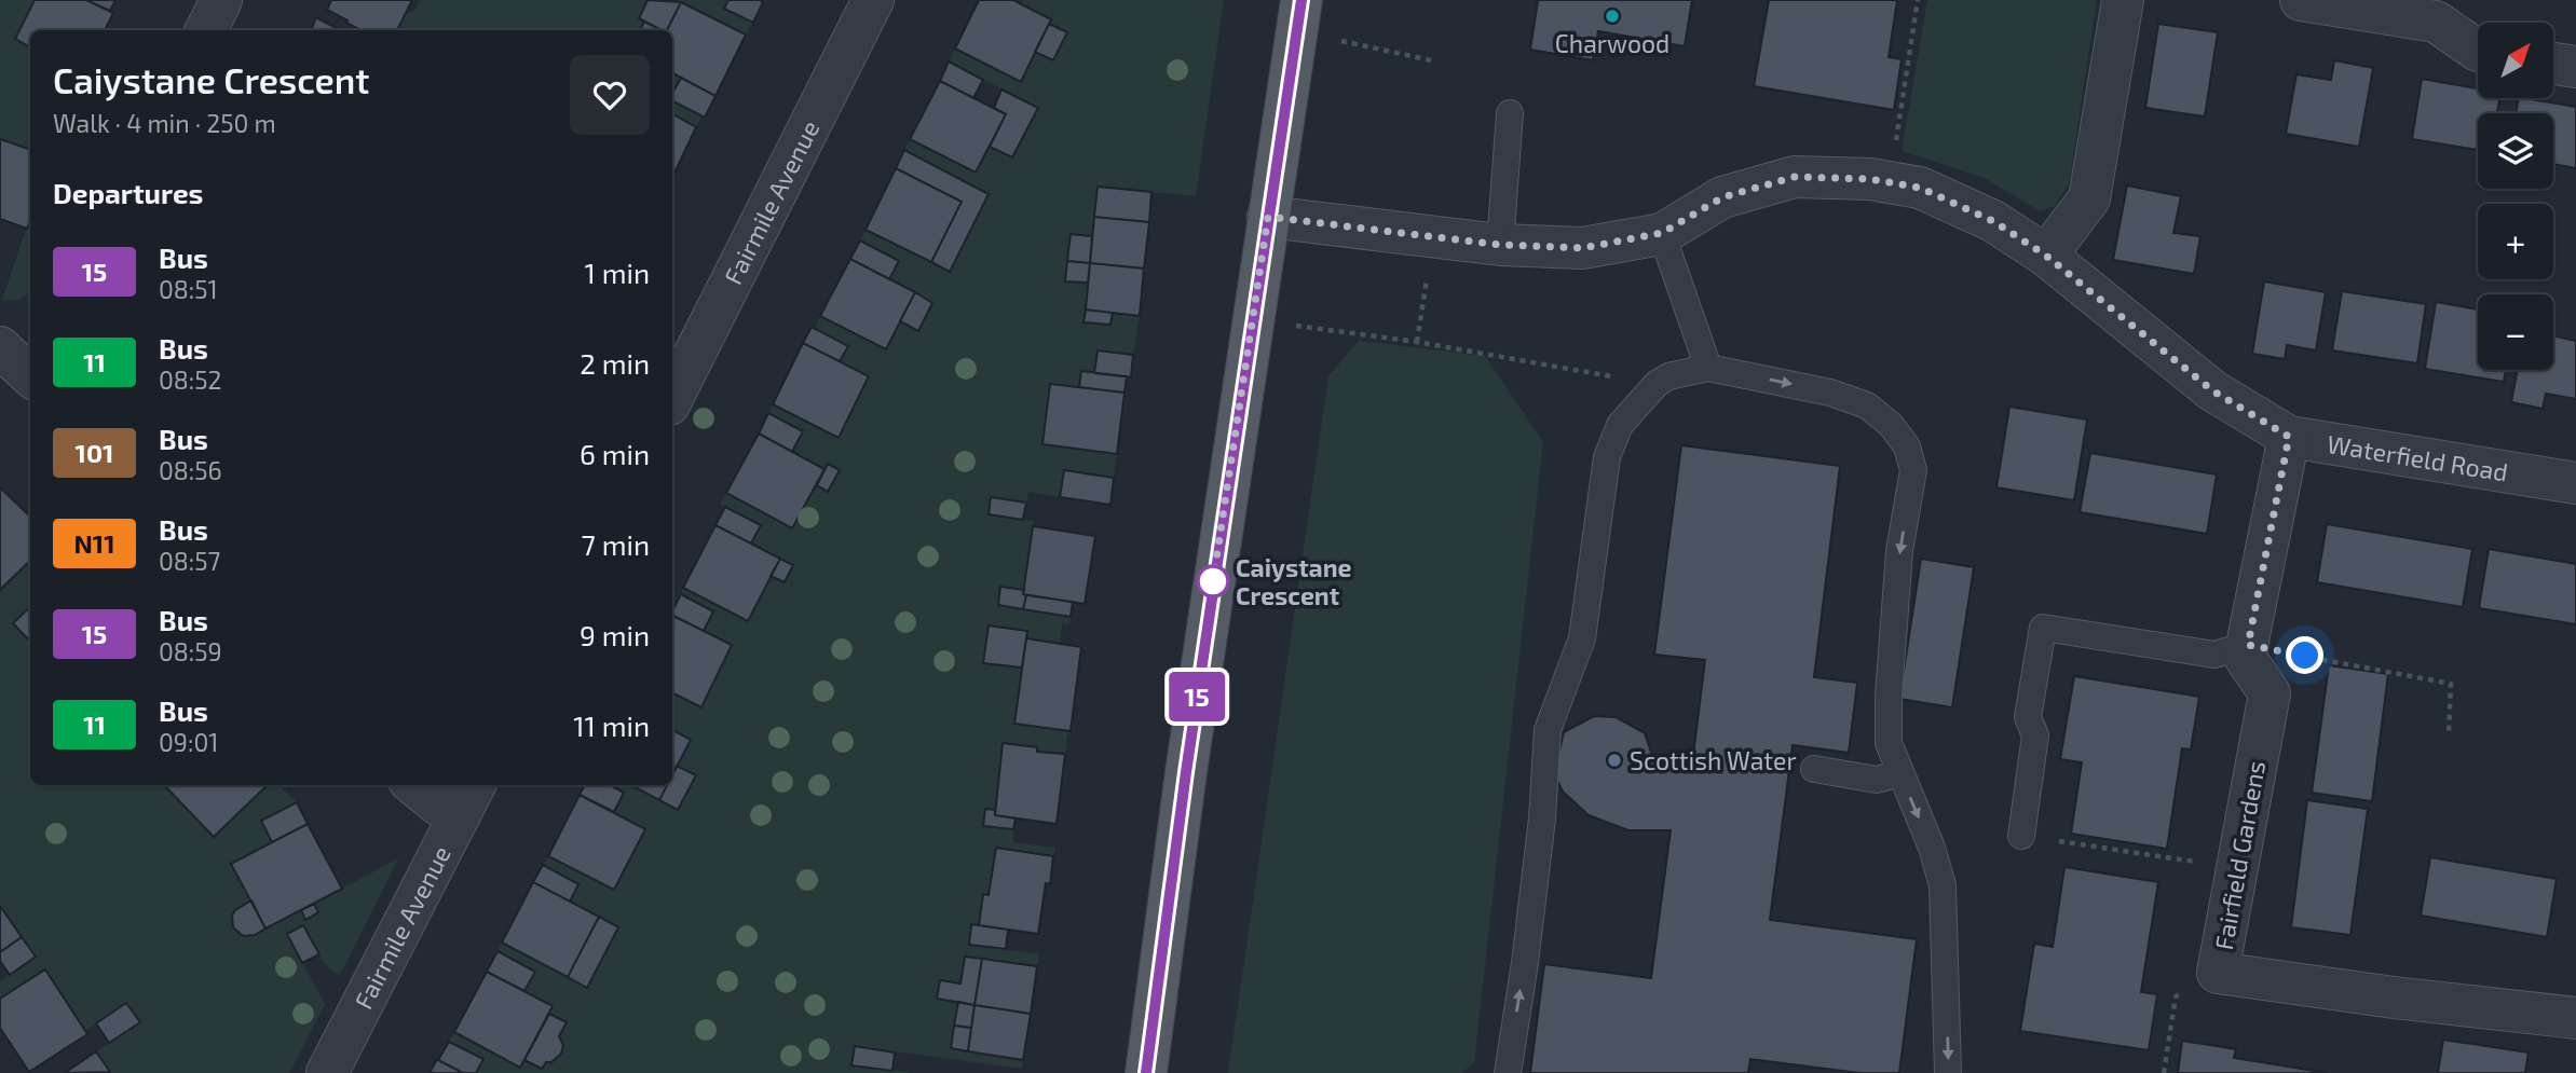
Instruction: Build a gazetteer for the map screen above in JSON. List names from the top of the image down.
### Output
{
  "streets": {
    "street": ["Fairmile Avenue", "Waterfield Road", "Fairfield Gardens"]
  },
  "places": ["Charwood", "Caiystane Crescent", "Scottish Water"],
  "lines": ["bus line 15"],
  "north": "top right",
  "page": {
    "on_map": "15",
    "map_buttons": ["+", "−"],
    "heading": [
      ["Caiystane Crescent", "Walk · 4 min · 250 m"],
      "Departures"
    ],
    "list": [
      {
        "mark": "15",
        "name": "Bus",
        "note": "08:51",
        "value": "1 min"
      },
      {
        "mark": "11",
        "name": "Bus",
        "note": "08:52",
        "value": "2 min"
      },
      {
        "mark": "101",
        "name": "Bus",
        "note": "08:56",
        "value": "6 min"
      },
      {
        "mark": "N11",
        "name": "Bus",
        "note": "08:57",
        "value": "7 min"
      },
      {
        "mark": "15",
        "name": "Bus",
        "note": "08:59",
        "value": "9 min"
      },
      {
        "mark": "11",
        "name": "Bus",
        "note": "09:01",
        "value": "11 min"
      }
    ]
  }
}
